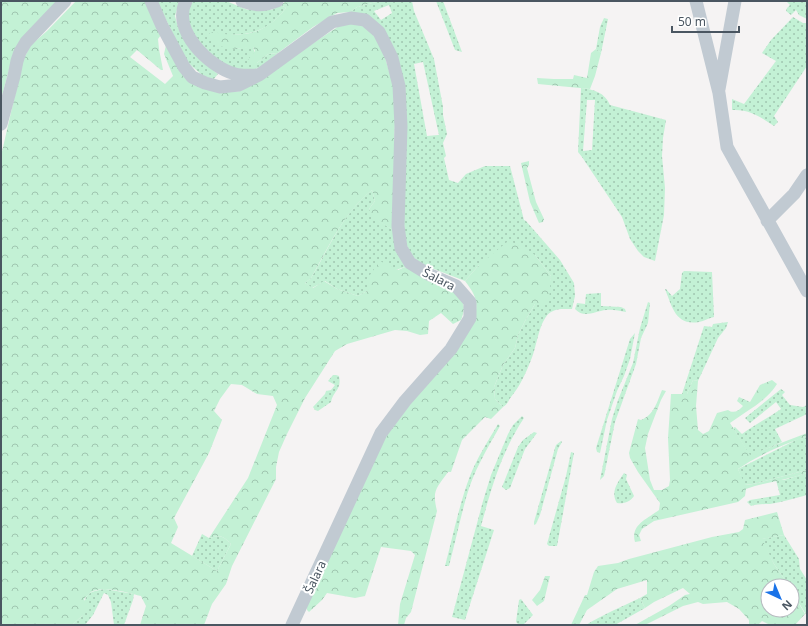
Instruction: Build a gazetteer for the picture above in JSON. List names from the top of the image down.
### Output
{
  "streets": {
    "street": ["Šalara"]
  },
  "scale_bar": "50 m",
  "north": "bottom right"
}
